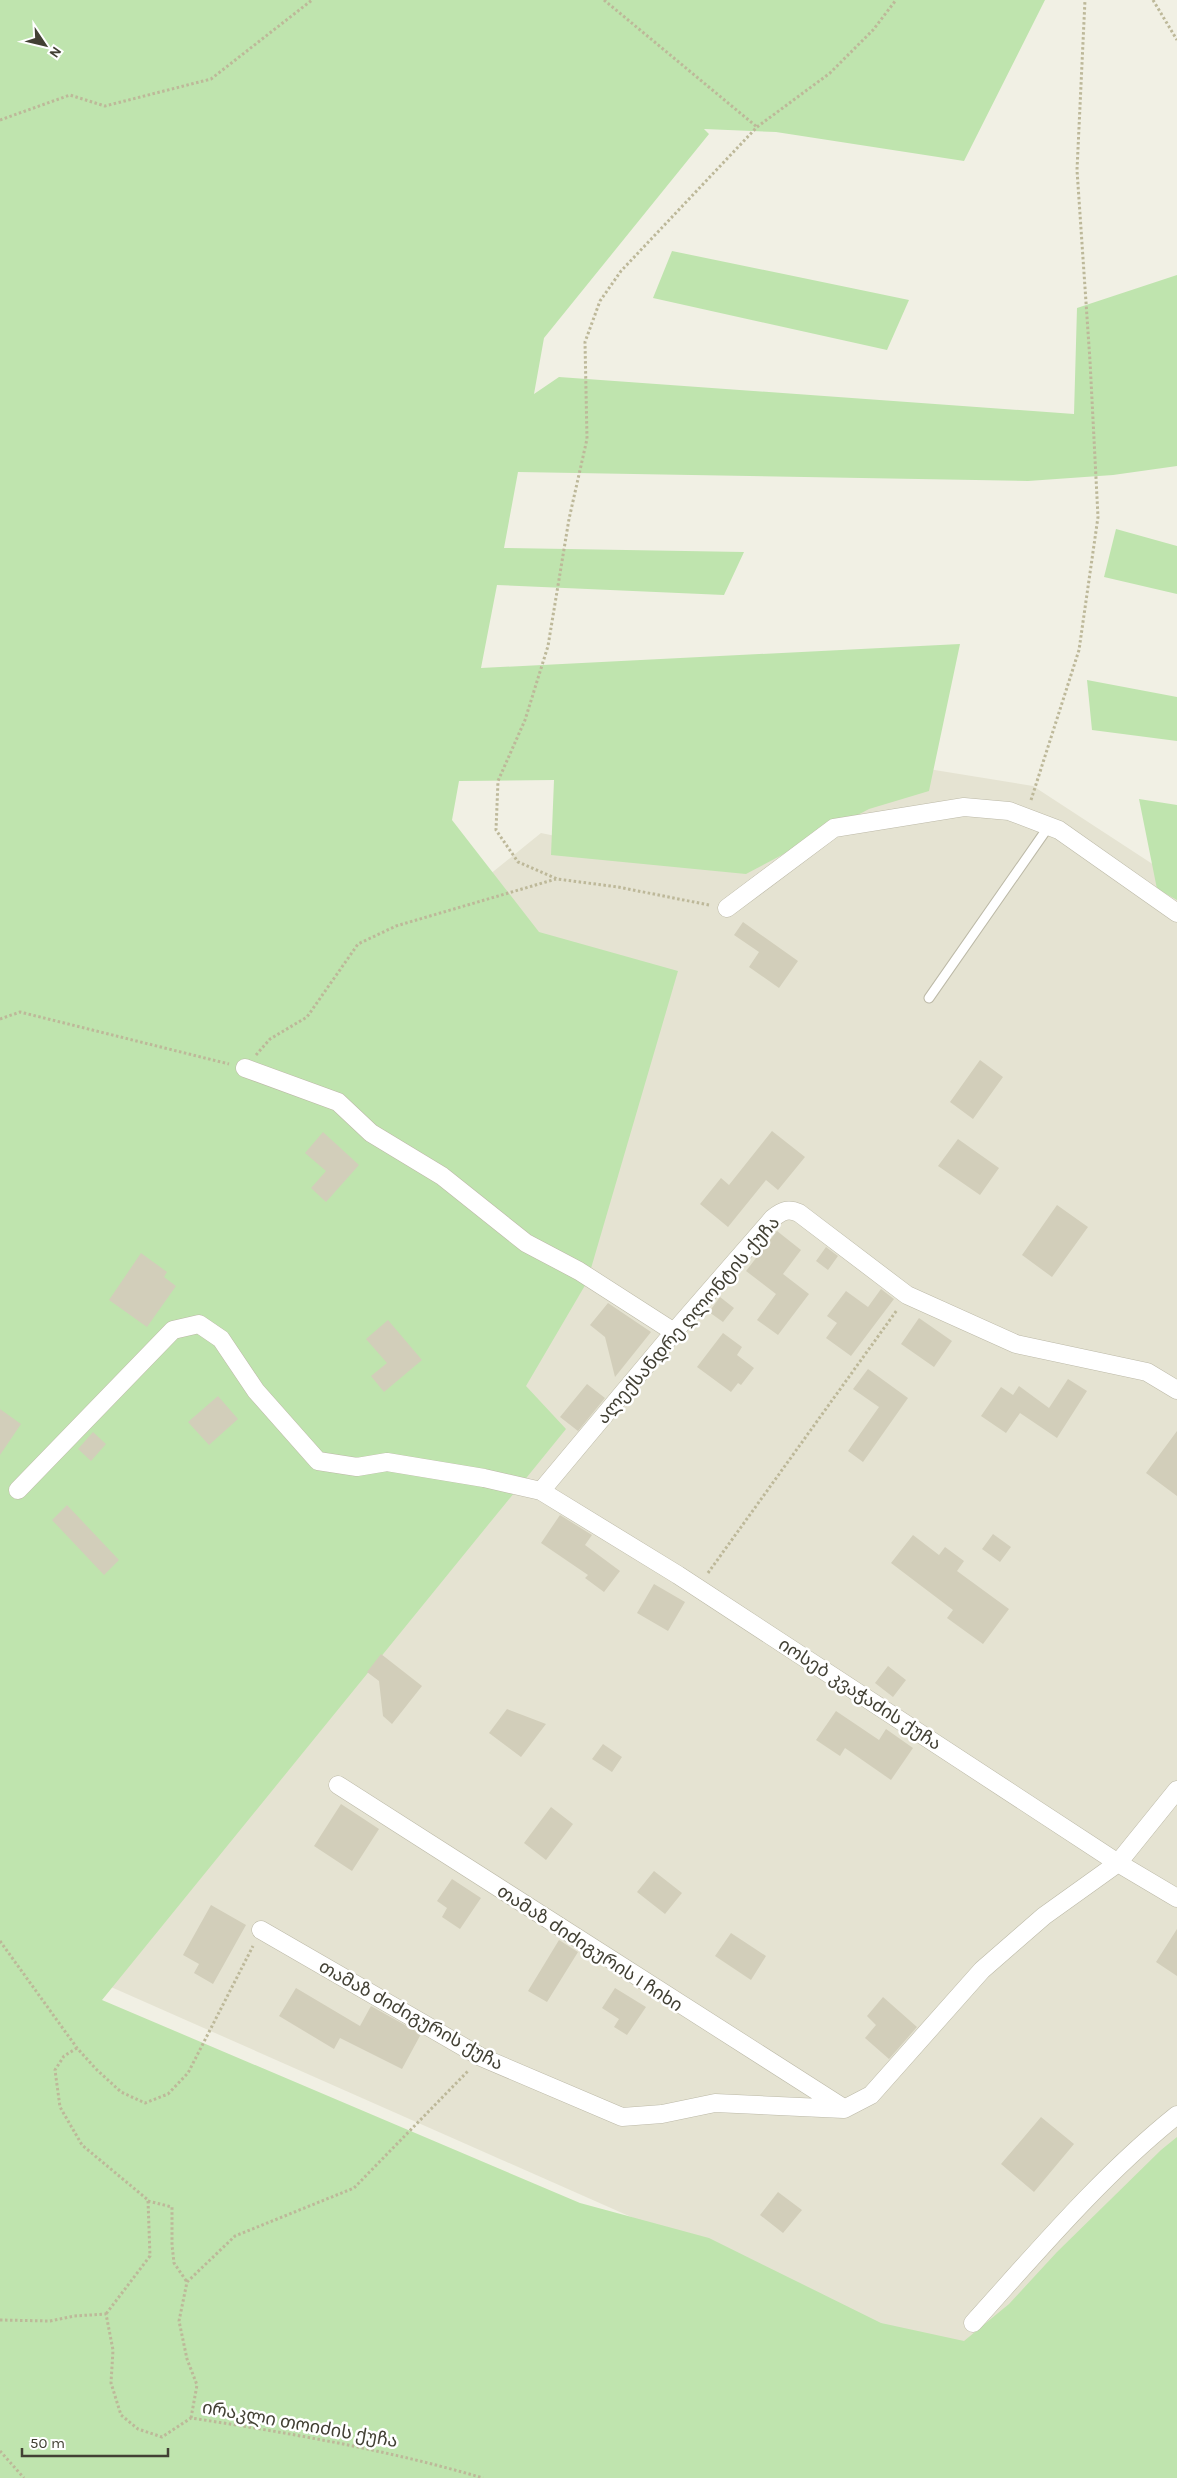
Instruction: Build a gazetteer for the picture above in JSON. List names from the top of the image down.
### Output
{
  "streets": {
    "street": [
      "ალექსანდრე ღლონტის ქუჩა",
      "იოსებ კვაჭაძის ქუჩა",
      "თამაზ ძიძიგურის I ჩიხი",
      "თამაზ ძიძიგურის ქუჩა"
    ],
    "path": ["ირაკლი თოიძის ქუჩა"]
  },
  "crossings": [
    ["ალექსანდრე ღლონტის ქუჩა", "იოსებ კვაჭაძის ქუჩა"],
    ["თამაზ ძიძიგურის I ჩიხი", "თამაზ ძიძიგურის ქუჩა"]
  ],
  "scale_bar": "50 m",
  "north": "bottom right"
}
